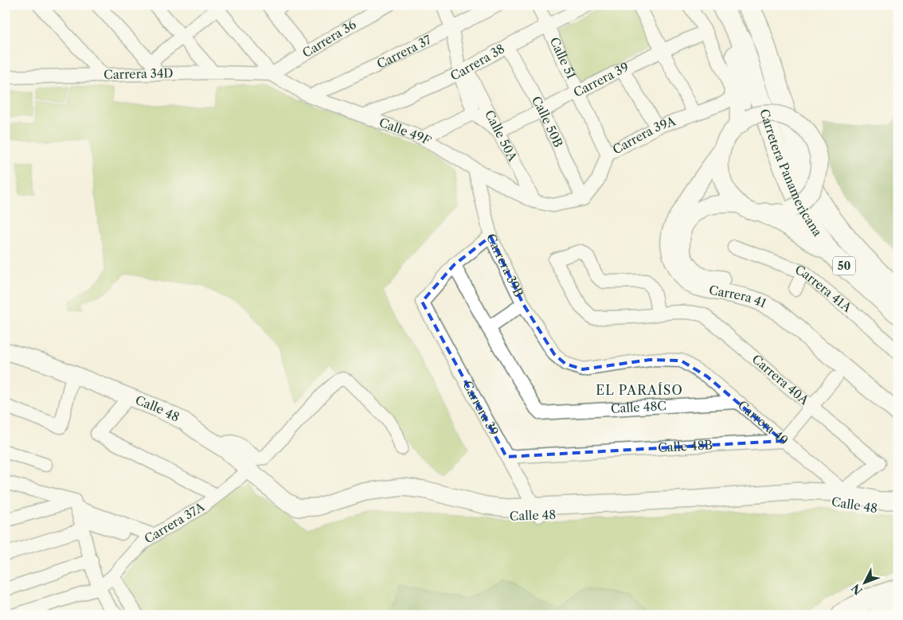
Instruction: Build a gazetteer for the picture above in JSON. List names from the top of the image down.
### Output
{
  "streets": {
    "highway": ["Carretera Panamericana", "50"],
    "main road": ["Carrera 41", "Calle 48"],
    "street": [
      "Carrera 36",
      "Carrera 37",
      "Calle 51",
      "Carrera 38",
      "Carrera 34D",
      "Carrera 39",
      "Calle 50B",
      "Calle 49F",
      "Calle 50A",
      "Carrera 39A",
      "Carrera 39B",
      "Carrera 41A",
      "Carrera 40A",
      "Calle 48C",
      "Carrera 40",
      "Calle 48B",
      "Carrera 37A"
    ]
  },
  "crossings": [
    ["Carrera 36", "Carrera 34D"],
    ["Carrera 36", "Calle 49F"],
    ["Carrera 37", "Calle 49F"],
    ["Carrera 37", "Calle 50A"],
    ["Calle 51", "Carrera 38"],
    ["Calle 51", "Carrera 39"],
    ["Calle 51", "Carrera 39A"],
    ["Carrera 38", "Calle 50B"],
    ["Carrera 38", "Calle 49F"],
    ["Carrera 38", "Calle 50A"],
    ["Carrera 34D", "Calle 49F"],
    ["Carrera 39", "Calle 50B"],
    ["Carrera 39", "Calle 50A"],
    ["Carrera 39", "Carrera 39A"],
    ["Carrera 39", "Calle 48"],
    ["Carrera 39", "Calle 48B"],
    ["Calle 50B", "Carrera 39A"],
    ["Calle 49F", "Calle 50A"],
    ["Calle 49F", "Carrera 39B"],
    ["Carretera Panamericana", "Carrera 41"],
    ["Carrera 39B", "Carrera 40"],
    ["Carrera 40A", "Calle 48"],
    ["Carrera 40A", "Carrera 40"],
    ["Calle 48C", "Carrera 40"],
    ["Calle 48", "Carrera 40"],
    ["Calle 48", "Carrera 37A"],
    ["Carrera 40", "Calle 48B"]
  ],
  "districts": ["EL PARAÍSO"],
  "north": "bottom left"
}
